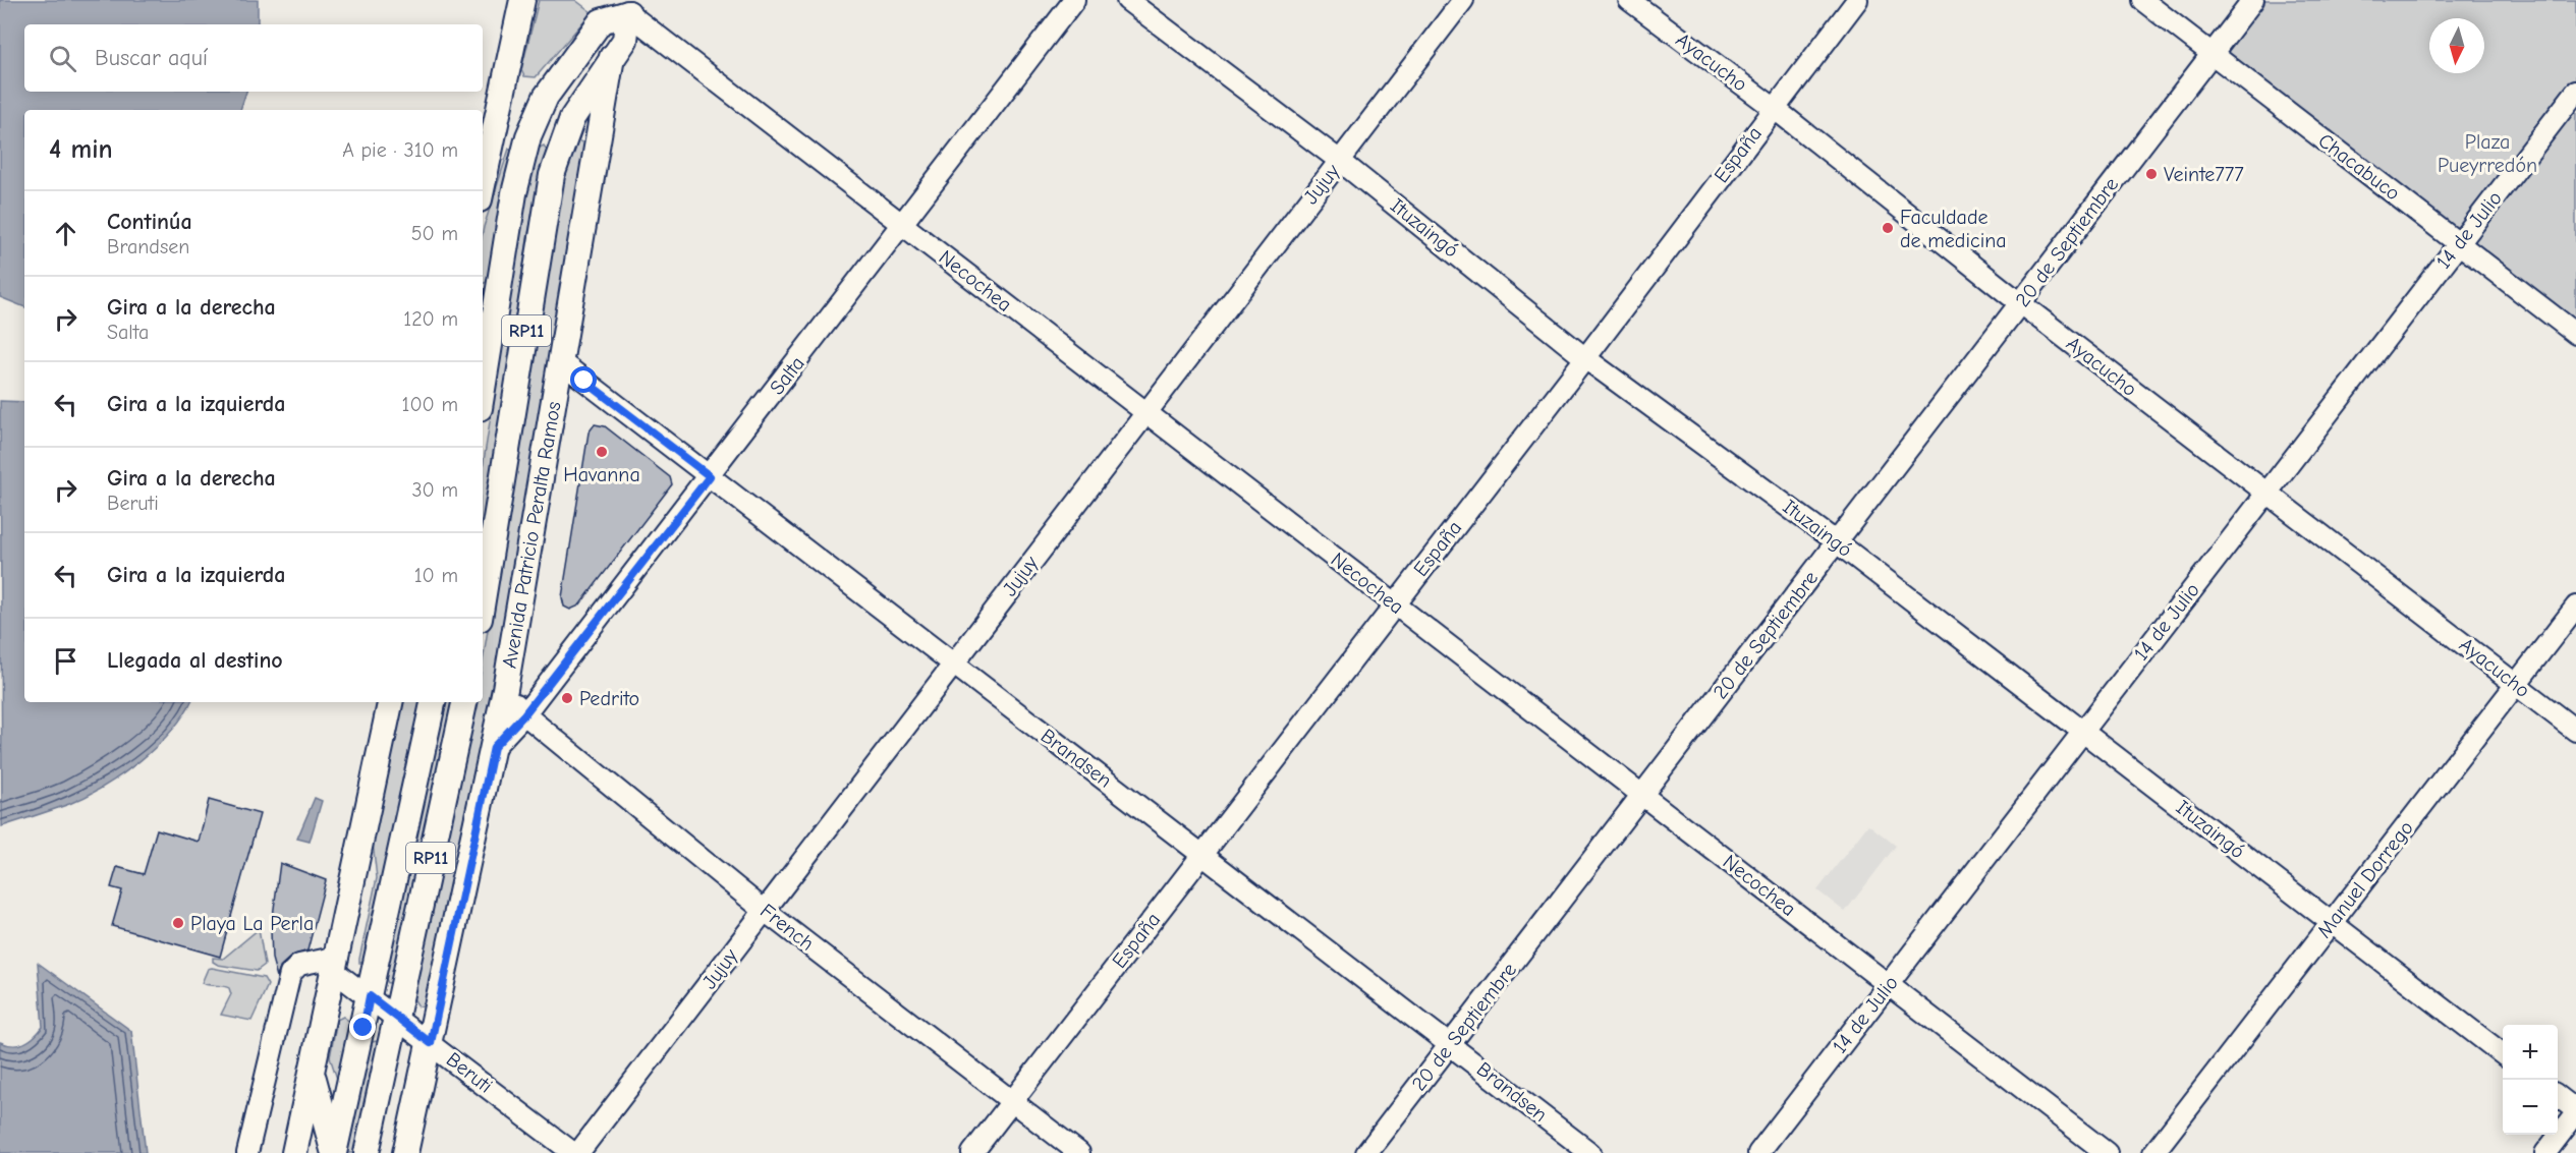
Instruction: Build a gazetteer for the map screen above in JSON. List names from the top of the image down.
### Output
{
  "streets": {
    "main road": ["RP11", "Avenida Patricio Peralta Ramos"],
    "street": [
      "Ayacucho",
      "España",
      "Chacabuco",
      "Jujuy",
      "Ituzaingó",
      "14 de Julio",
      "20 de Septiembre",
      "Necochea",
      "Salta",
      "Brandsen",
      "Manuel Dorrego",
      "French",
      "Beruti"
    ]
  },
  "crossings": [
    ["Ayacucho", "España"],
    ["Ayacucho", "14 de Julio"],
    ["Ayacucho", "20 de Septiembre"],
    ["Ayacucho", "Manuel Dorrego"],
    ["España", "Ituzaingó"],
    ["España", "Necochea"],
    ["España", "Brandsen"],
    ["España", "French"],
    ["Chacabuco", "14 de Julio"],
    ["Chacabuco", "20 de Septiembre"],
    ["Jujuy", "Ituzaingó"],
    ["Jujuy", "Necochea"],
    ["Jujuy", "Brandsen"],
    ["Jujuy", "French"],
    ["Ituzaingó", "14 de Julio"],
    ["Ituzaingó", "20 de Septiembre"],
    ["Ituzaingó", "Manuel Dorrego"],
    ["14 de Julio", "Necochea"],
    ["20 de Septiembre", "Necochea"],
    ["20 de Septiembre", "Brandsen"],
    ["Necochea", "RP11"],
    ["Necochea", "Salta"],
    ["Necochea", "Avenida Patricio Peralta Ramos"],
    ["RP11", "Avenida Patricio Peralta Ramos"],
    ["RP11", "Beruti"],
    ["Salta", "Avenida Patricio Peralta Ramos"],
    ["Salta", "Brandsen"],
    ["Salta", "French"],
    ["Avenida Patricio Peralta Ramos", "Brandsen"],
    ["Avenida Patricio Peralta Ramos", "French"],
    ["Avenida Patricio Peralta Ramos", "Beruti"]
  ],
  "parks": ["Plaza Pueyrredón"],
  "places": [
    "Veinte777",
    "Faculdade de medicina",
    "Havanna",
    "Pedrito",
    "Playa La Perla"
  ],
  "north": "bottom",
  "page": {
    "search": "Buscar aquí",
    "heading": ["4 min", "A pie · 310 m"],
    "list": [
      ["Continúa", "Brandsen", "50 m"],
      ["Gira a la derecha", "Salta", "120 m"],
      ["Gira a la izquierda", "100 m"],
      ["Gira a la derecha", "Beruti", "30 m"],
      ["Gira a la izquierda", "10 m"],
      "Llegada al destino"
    ],
    "map_buttons": ["+", "−"]
  }
}
